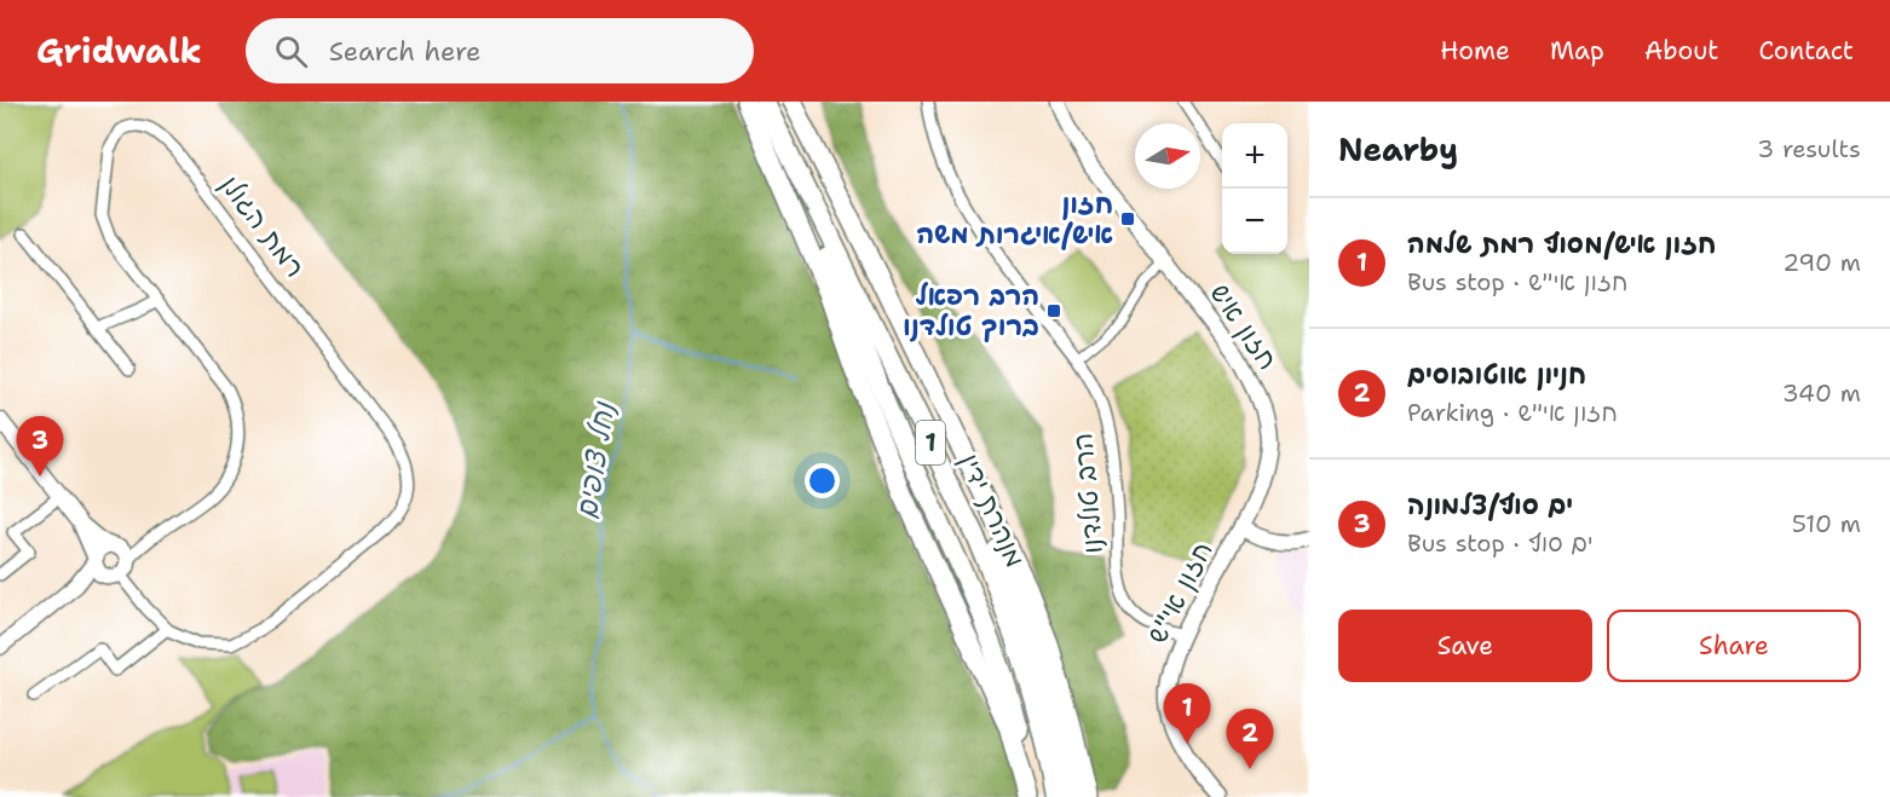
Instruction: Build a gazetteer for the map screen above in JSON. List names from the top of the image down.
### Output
{
  "streets": {
    "highway": ["1", "מנהרת ידין"],
    "street": [
      "רמת הגולן",
      "חזון איש",
      "הרב טולדנו",
      "חזון אי\"ש"
    ]
  },
  "crossings": [
    ["חזון איש", "חזון אי\"ש"],
    ["הרב טולדנו", "חזון אי\"ש"]
  ],
  "water": ["נחל צופים"],
  "places": {
    "transit": ["חזון איש/איגרות משה", "הרב רפאל ברוך טולדנו"]
  },
  "north": "right",
  "page": {
    "header": "Gridwalk",
    "search": "Search here",
    "nav": [
      "Home",
      "Map",
      "About",
      "Contact"
    ],
    "heading": ["Nearby", "3 results"],
    "map_buttons": ["+", "−"],
    "list": [
      {
        "mark": "1",
        "name": "חזון איש/מסוף רמת שלמה",
        "note": "Bus stop · חזון אי\"ש",
        "value": "290 m"
      },
      {
        "mark": "2",
        "name": "חניון אוטובוסים",
        "note": "Parking · חזון אי\"ש",
        "value": "340 m"
      },
      {
        "mark": "3",
        "name": "ים סוף/צלמונה",
        "note": "Bus stop · ים סוף",
        "value": "510 m"
      }
    ],
    "pins": ["3", "1", "2"],
    "buttons": ["Save", "Share"]
  }
}
